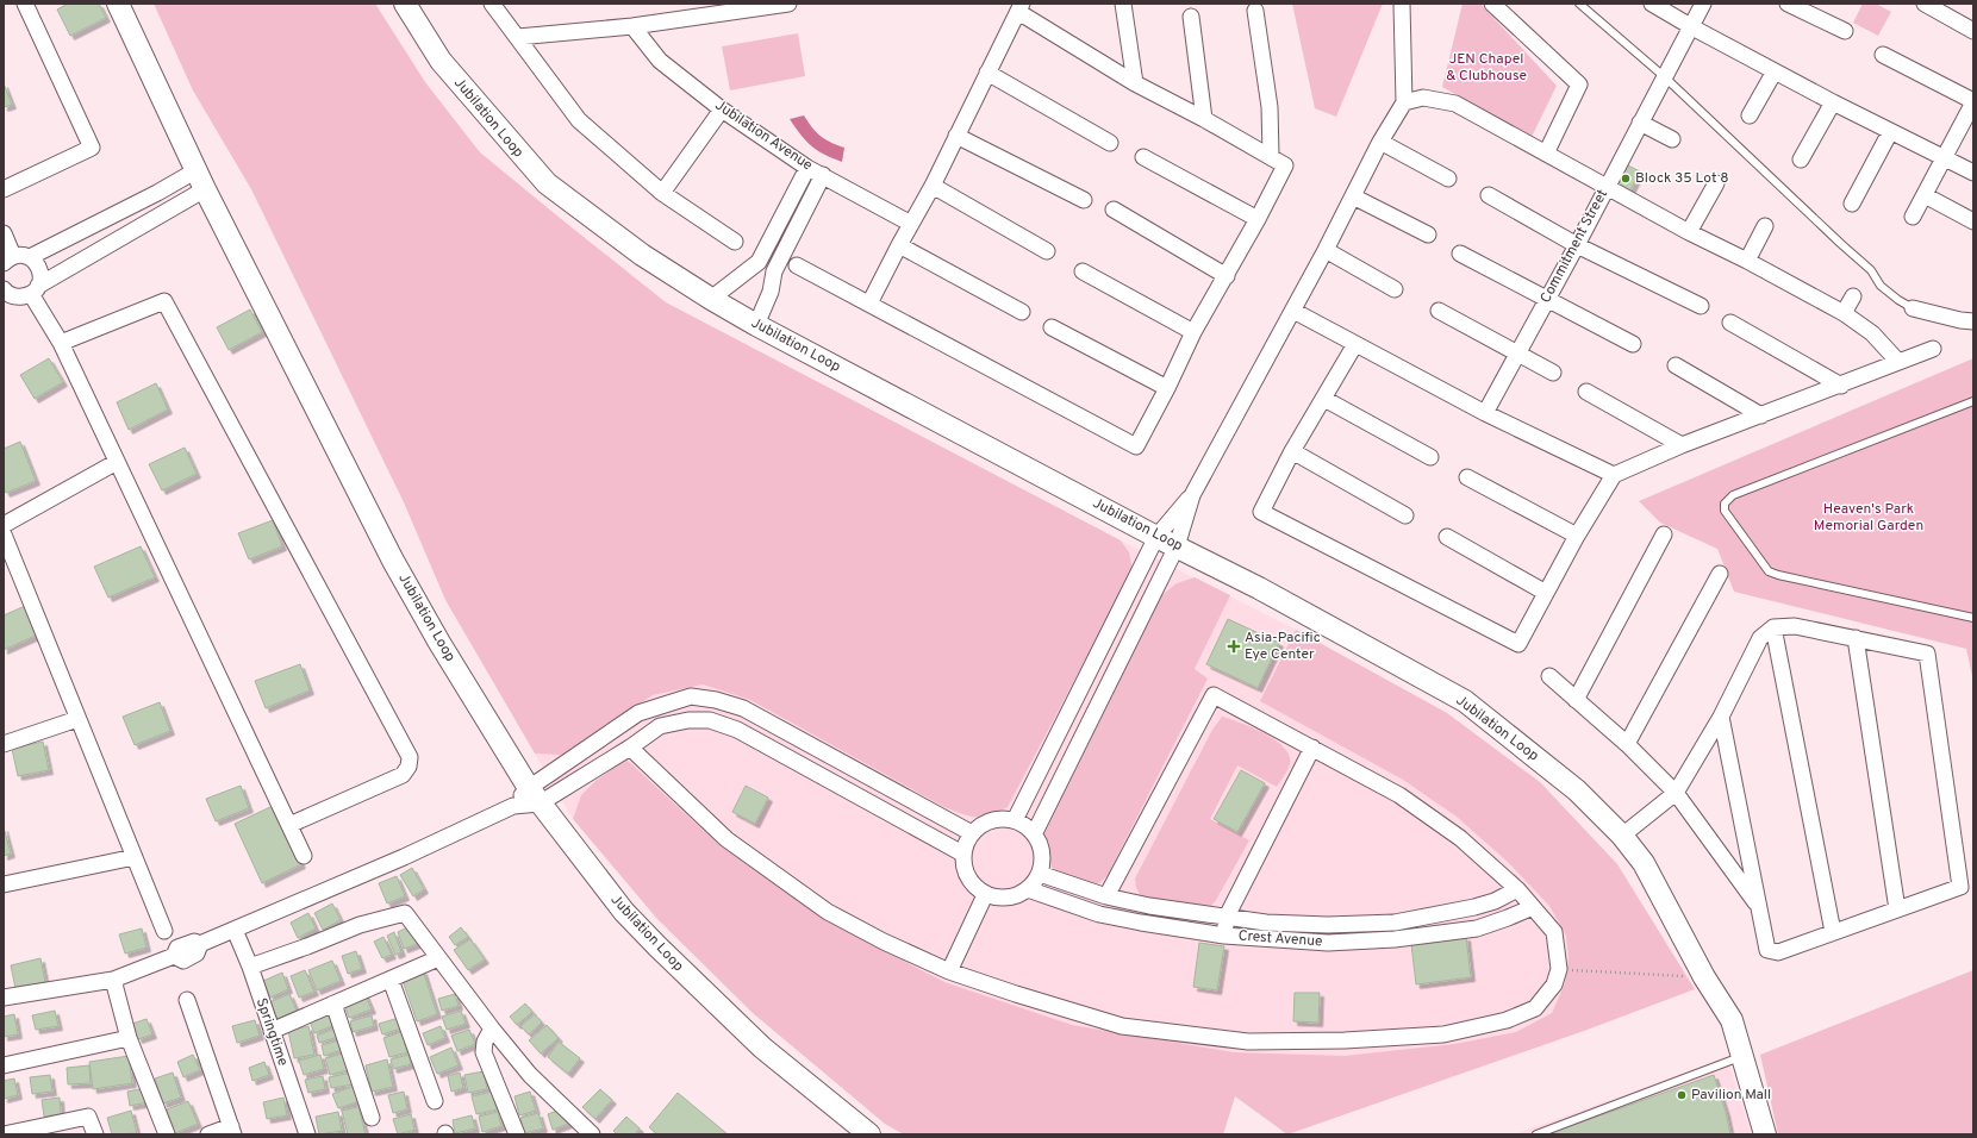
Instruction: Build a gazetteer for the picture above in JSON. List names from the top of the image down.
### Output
{
  "streets": {
    "main road": ["Jubilation Loop"],
    "street": [
      "Jubilation Avenue",
      "Commitment Street",
      "Crest Avenue",
      "Springtime"
    ]
  },
  "parks": ["JEN Chapel & Clubhouse", "Heaven's Park Memorial Garden"],
  "places": {
    "other": ["Block 35 Lot 8", "Pavilion Mall"],
    "health": ["Asia-Pacific Eye Center"]
  }
}
